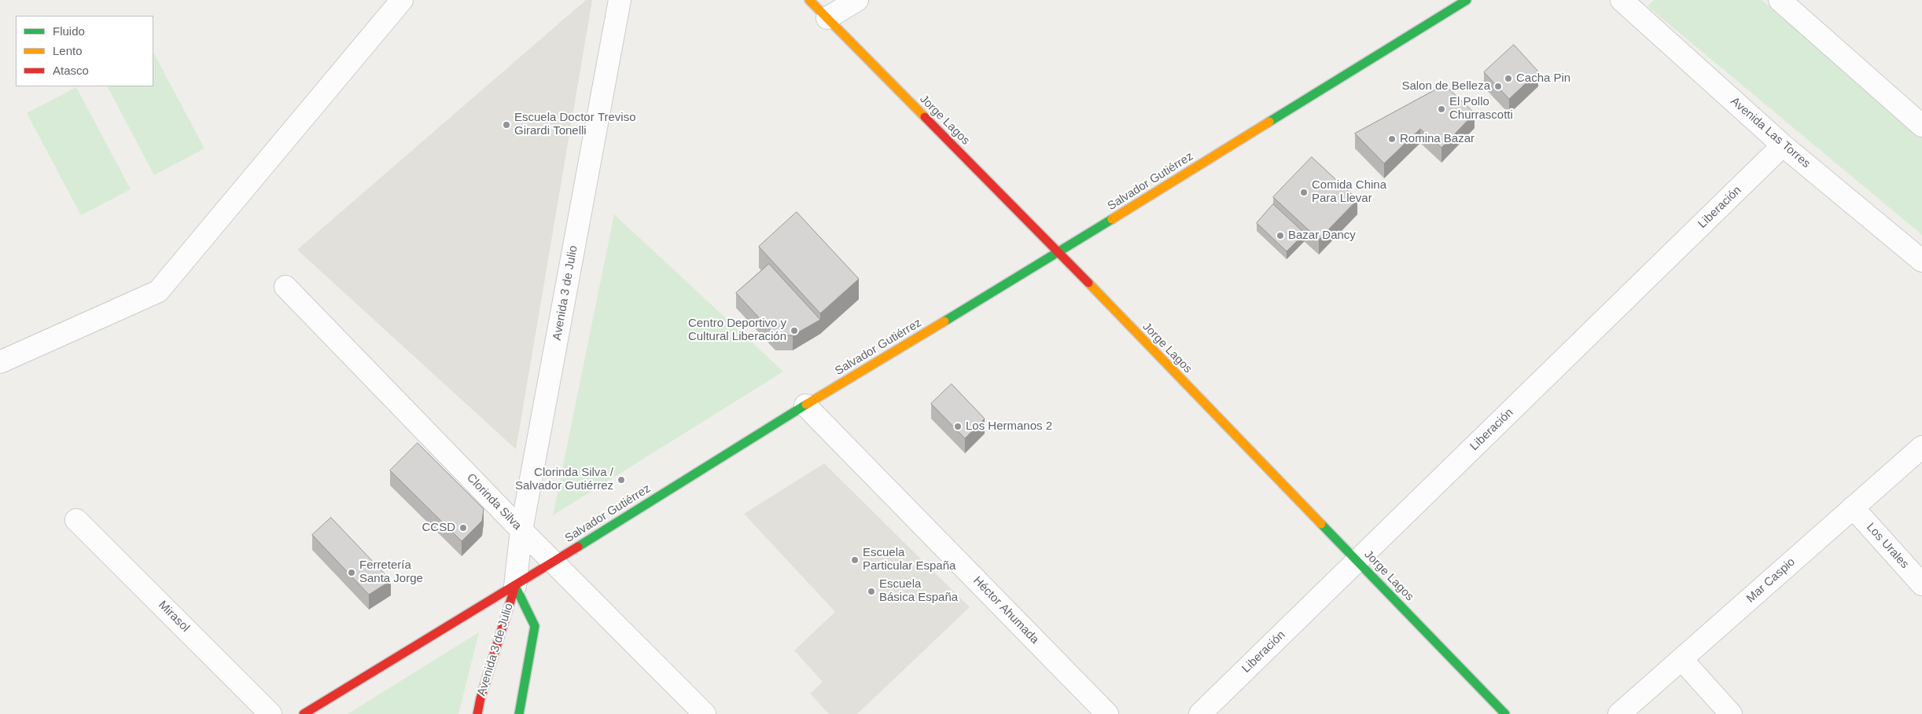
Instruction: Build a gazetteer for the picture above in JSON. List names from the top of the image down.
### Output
{
  "streets": {
    "main road": ["Jorge Lagos", "Salvador Gutiérrez", "Avenida 3 de Julio"],
    "street": [
      "Avenida Las Torres",
      "Liberación",
      "Clorinda Silva",
      "Los Urales",
      "Mar Caspio",
      "Héctor Ahumada",
      "Mirasol"
    ]
  },
  "crossings": [
    ["Jorge Lagos", "Salvador Gutiérrez"],
    ["Jorge Lagos", "Liberación"],
    ["Avenida Las Torres", "Liberación"],
    ["Salvador Gutiérrez", "Avenida 3 de Julio"],
    ["Salvador Gutiérrez", "Clorinda Silva"],
    ["Salvador Gutiérrez", "Héctor Ahumada"],
    ["Avenida 3 de Julio", "Clorinda Silva"],
    ["Los Urales", "Mar Caspio"]
  ],
  "places": [
    "Cacha Pin",
    "Salon de Belleza",
    "El Pollo Churrascotti",
    "Escuela Doctor Treviso Girardi Tonelli",
    "Romina Bazar",
    "Comida China Para Llevar",
    "Bazar Dancy",
    "Centro Deportivo y Cultural Liberación",
    "Los Hermanos 2",
    "Clorinda Silva / Salvador Gutiérrez",
    "CCSD",
    "Escuela Particular España",
    "Ferretería Santa Jorge",
    "Escuela Básica España"
  ],
  "legend": ["Fluido", "Lento", "Atasco"]
}
